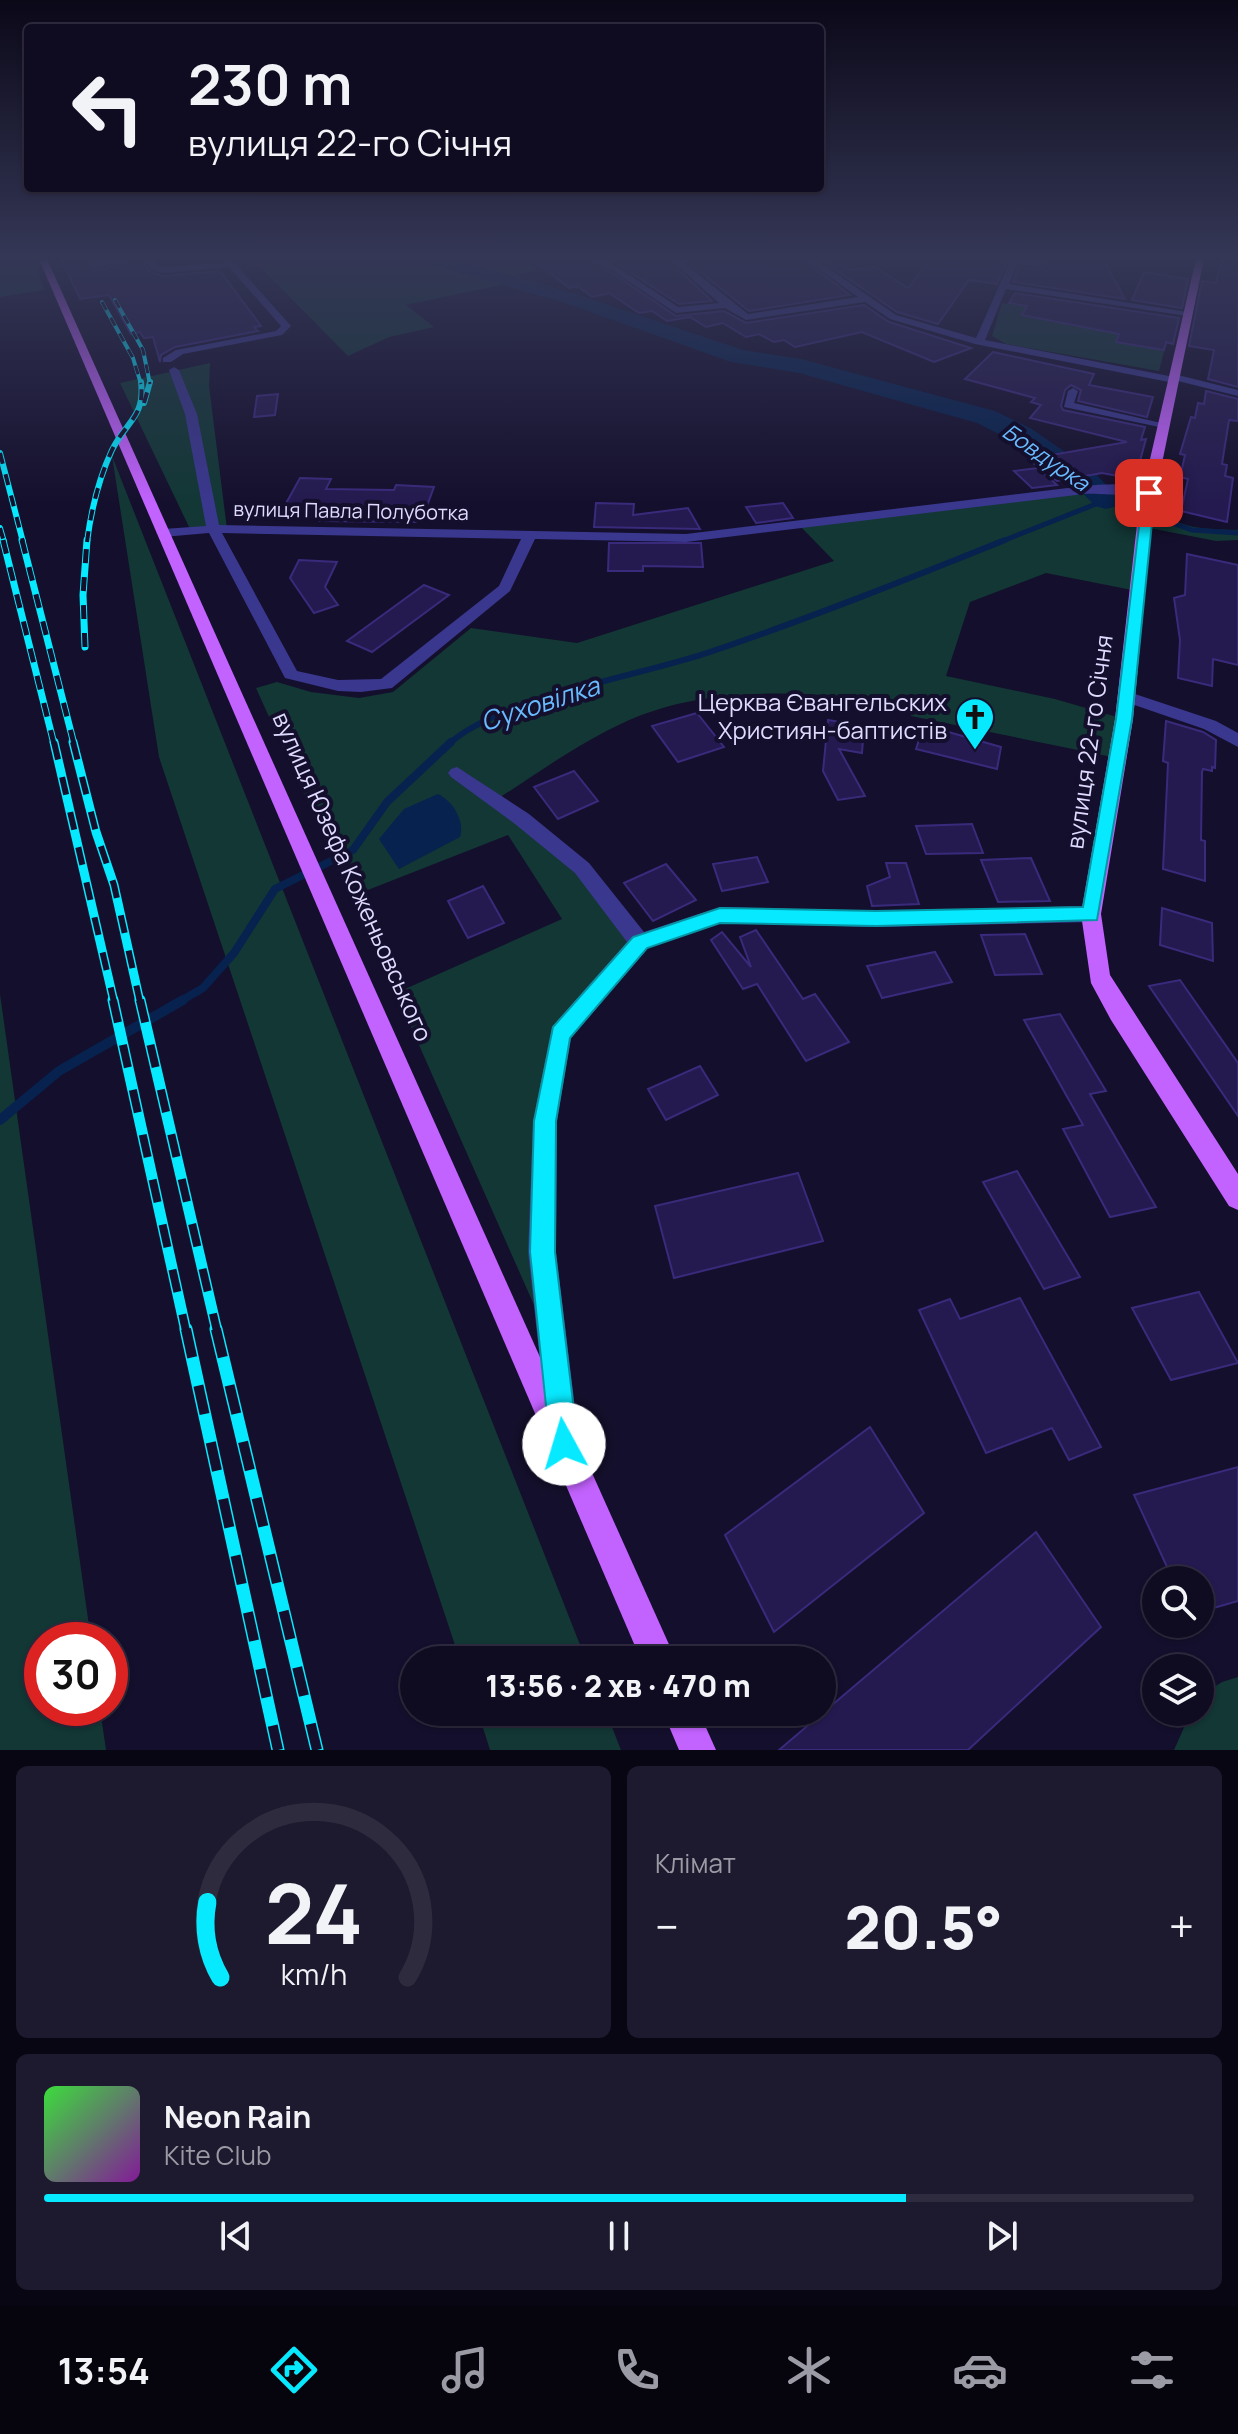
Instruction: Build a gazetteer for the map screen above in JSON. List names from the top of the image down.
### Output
{
  "streets": {
    "main road": ["вулиця 22-го Січня", "вулиця Юзефа Коженьовського"],
    "street": ["вулиця Павла Полуботка"]
  },
  "crossings": [
    ["вулиця Павла Полуботка", "вулиця 22-го Січня"]
  ],
  "water": ["Бовдурка", "Суховілка"],
  "places": {
    "church": ["Церква Євангельских Християн-баптистів"]
  },
  "page": {
    "turn": ["230 m", "вулиця 22-го Січня"],
    "limit": "30",
    "trip": "13:56 · 2 хв · 470 m",
    "tile": "Клімат",
    "heat": ["−", "20.5°", "+"],
    "song": ["Neon Rain", "Kite Club"],
    "tabs": "13:54",
    "gauge": ["24", "km/h"]
  }
}
